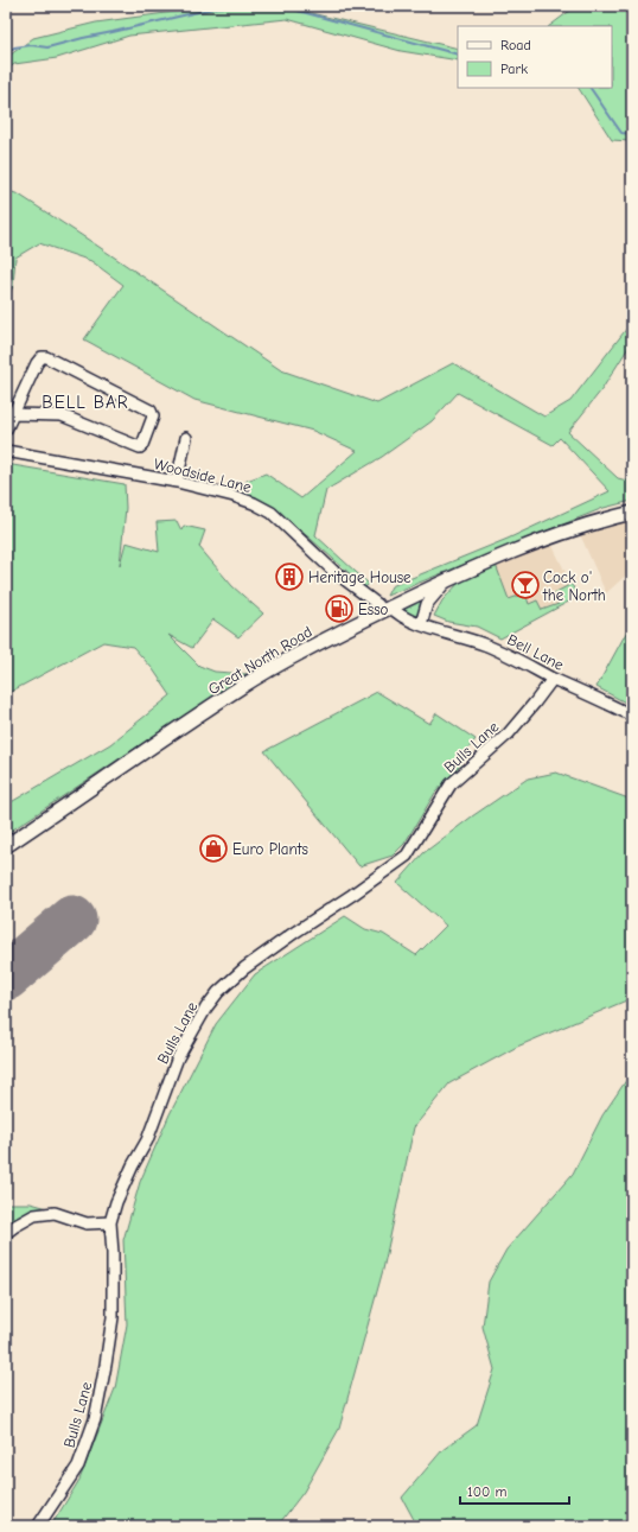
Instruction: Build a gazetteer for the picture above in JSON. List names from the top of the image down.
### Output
{
  "streets": {
    "main road": ["Great North Road"],
    "street": ["Woodside Lane", "Bell Lane", "Bulls Lane"]
  },
  "crossings": [
    ["Woodside Lane", "Bell Lane"],
    ["Woodside Lane", "Great North Road"],
    ["Bell Lane", "Great North Road"],
    ["Bell Lane", "Bulls Lane"]
  ],
  "districts": ["BELL BAR"],
  "places": {
    "building": ["Heritage House"],
    "bar": ["Cock o' the North"],
    "fuel station": ["Esso"],
    "shop": ["Euro Plants"]
  },
  "legend": ["Road", "Park"],
  "scale_bar": "100 m"
}
